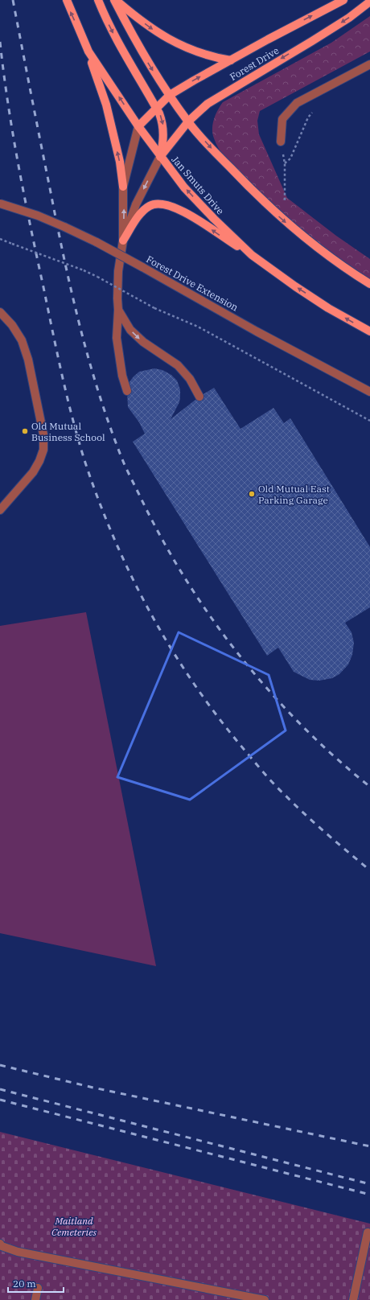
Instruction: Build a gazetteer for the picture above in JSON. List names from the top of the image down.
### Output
{
  "streets": {
    "main road": ["Forest Drive", "Jan Smuts Drive"],
    "street": ["Forest Drive Extension"]
  },
  "crossings": [
    ["Forest Drive", "Jan Smuts Drive"]
  ],
  "parks": ["Maitland Cemeteries"],
  "places": ["Old Mutual Business School", "Old Mutual East Parking Garage"],
  "scale_bar": "20 m"
}
